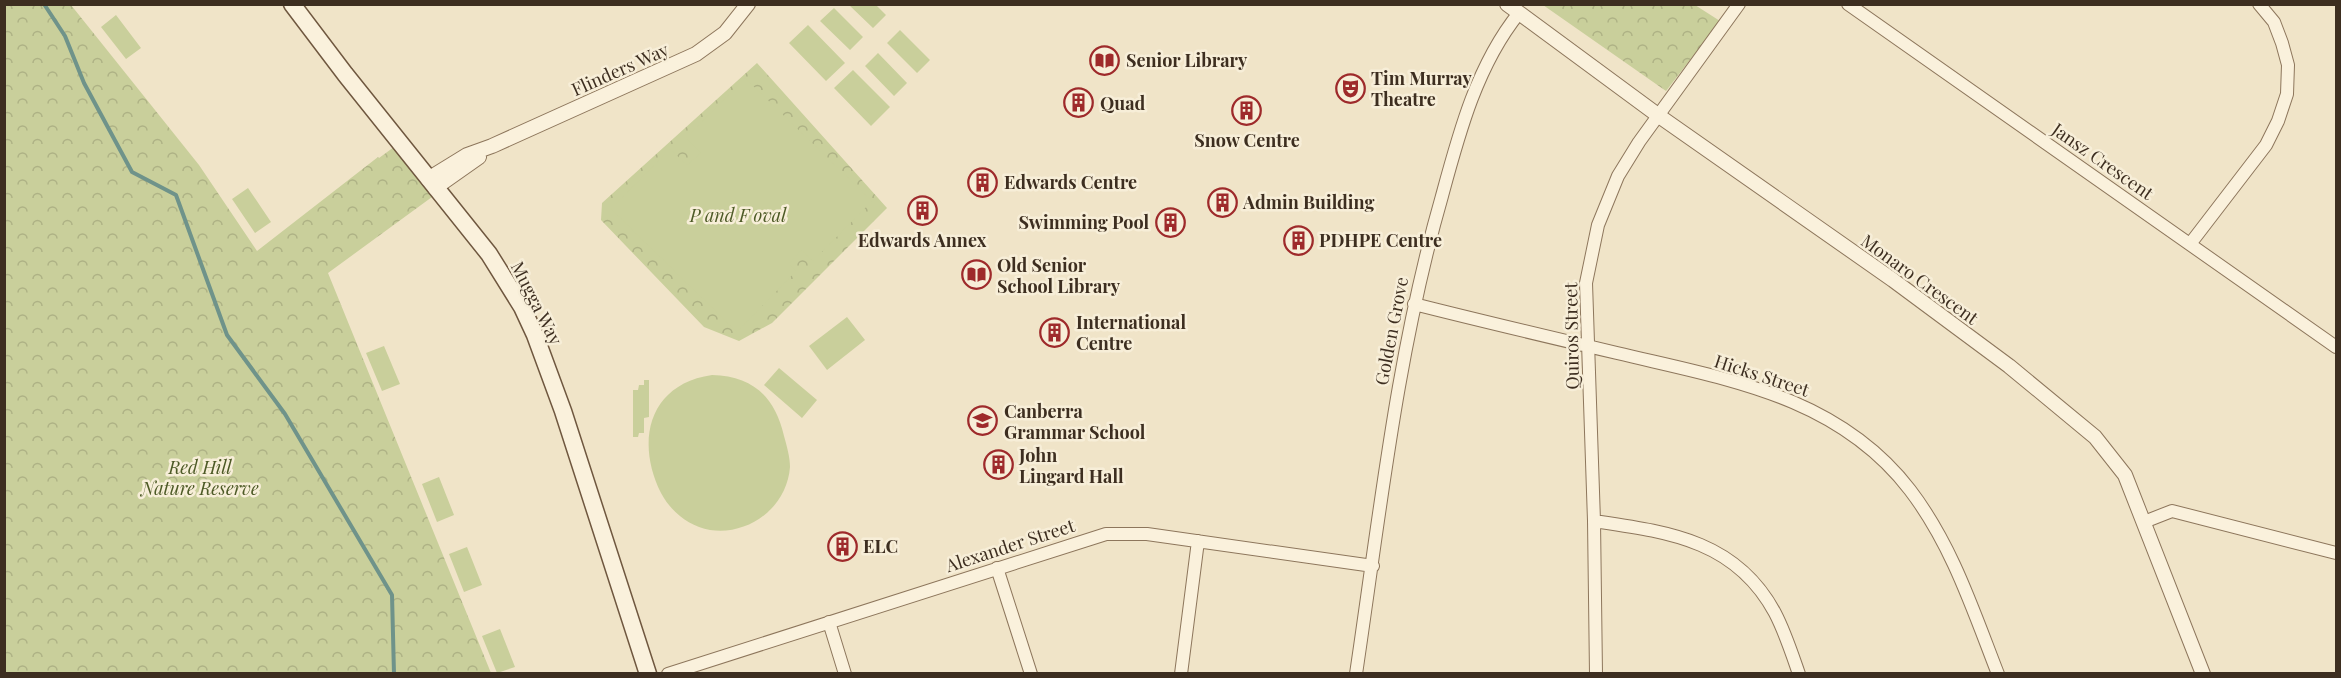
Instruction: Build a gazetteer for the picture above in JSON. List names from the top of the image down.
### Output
{
  "streets": {
    "main road": ["Mugga Way"],
    "street": [
      "Flinders Way",
      "Jansz Crescent",
      "Monaro Crescent",
      "Golden Grove",
      "Quiros Street",
      "Hicks Street",
      "Alexander Street"
    ]
  },
  "crossings": [
    ["Flinders Way", "Mugga Way"],
    ["Monaro Crescent", "Golden Grove"],
    ["Monaro Crescent", "Quiros Street"],
    ["Golden Grove", "Hicks Street"],
    ["Golden Grove", "Alexander Street"],
    ["Quiros Street", "Hicks Street"]
  ],
  "parks": ["P and F oval", "Red Hill Nature Reserve"],
  "places": {
    "library": ["Senior Library", "Old Senior School Library"],
    "theatre": ["Tim Murray Theatre"],
    "building": [
      "Quad",
      "Snow Centre",
      "Edwards Centre",
      "Admin Building",
      "Edwards Annex",
      "Swimming Pool",
      "PDHPE Centre",
      "International Centre",
      "John Lingard Hall",
      "ELC"
    ],
    "school or university": ["Canberra Grammar School"]
  }
}
